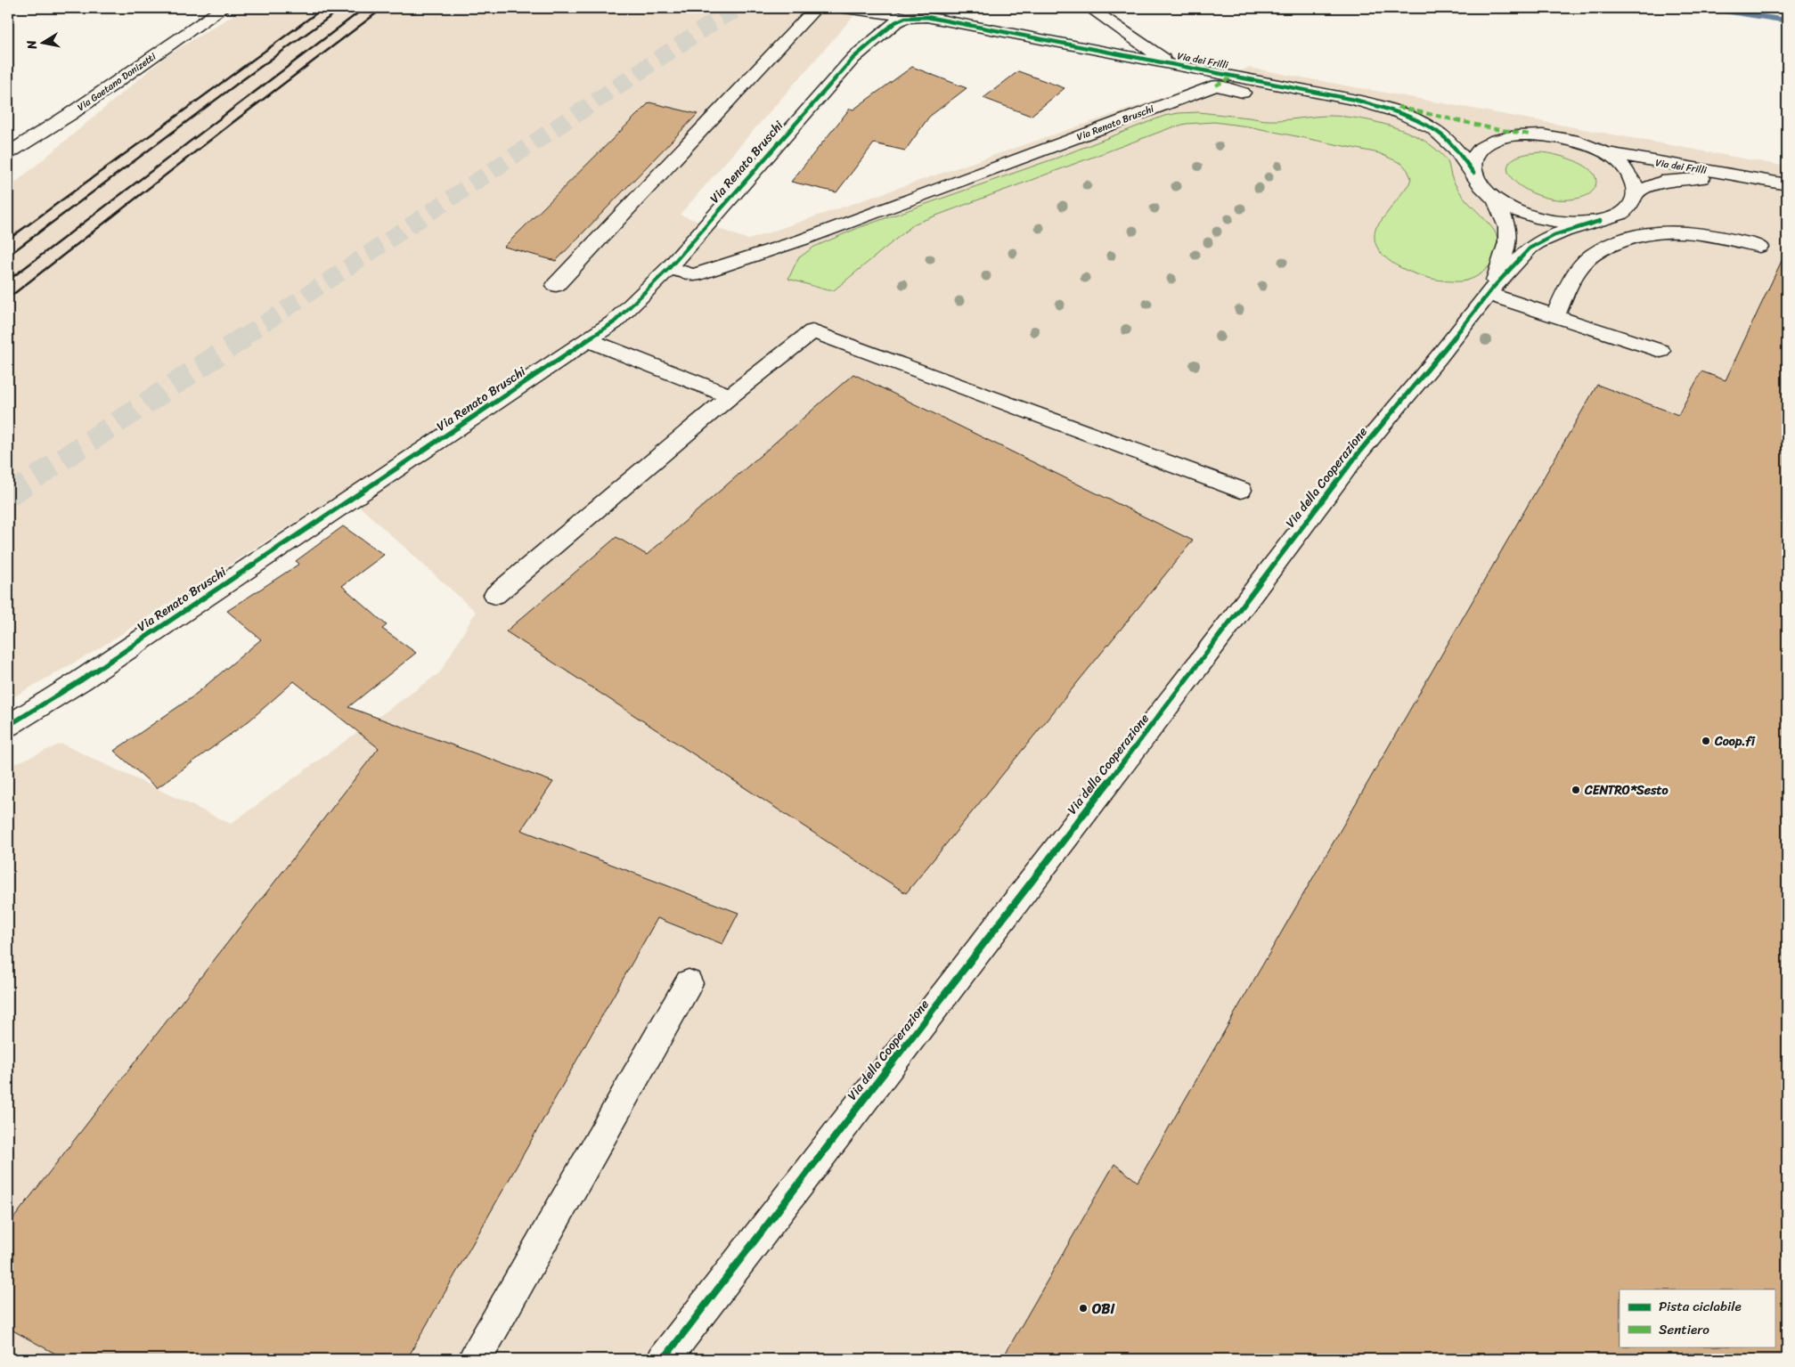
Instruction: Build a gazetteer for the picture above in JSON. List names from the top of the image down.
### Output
{
  "streets": {
    "street": [
      "Via dei Frilli",
      "Via Gaetano Donizetti",
      "Via Renato Bruschi",
      "Via della Cooperazione"
    ]
  },
  "crossings": [
    ["Via dei Frilli", "Via Renato Bruschi"],
    ["Via dei Frilli", "Via della Cooperazione"]
  ],
  "places": ["Coop.fi", "CENTRO*Sesto", "OBI"],
  "legend": ["Pista ciclabile", "Sentiero"],
  "north": "left"
}
